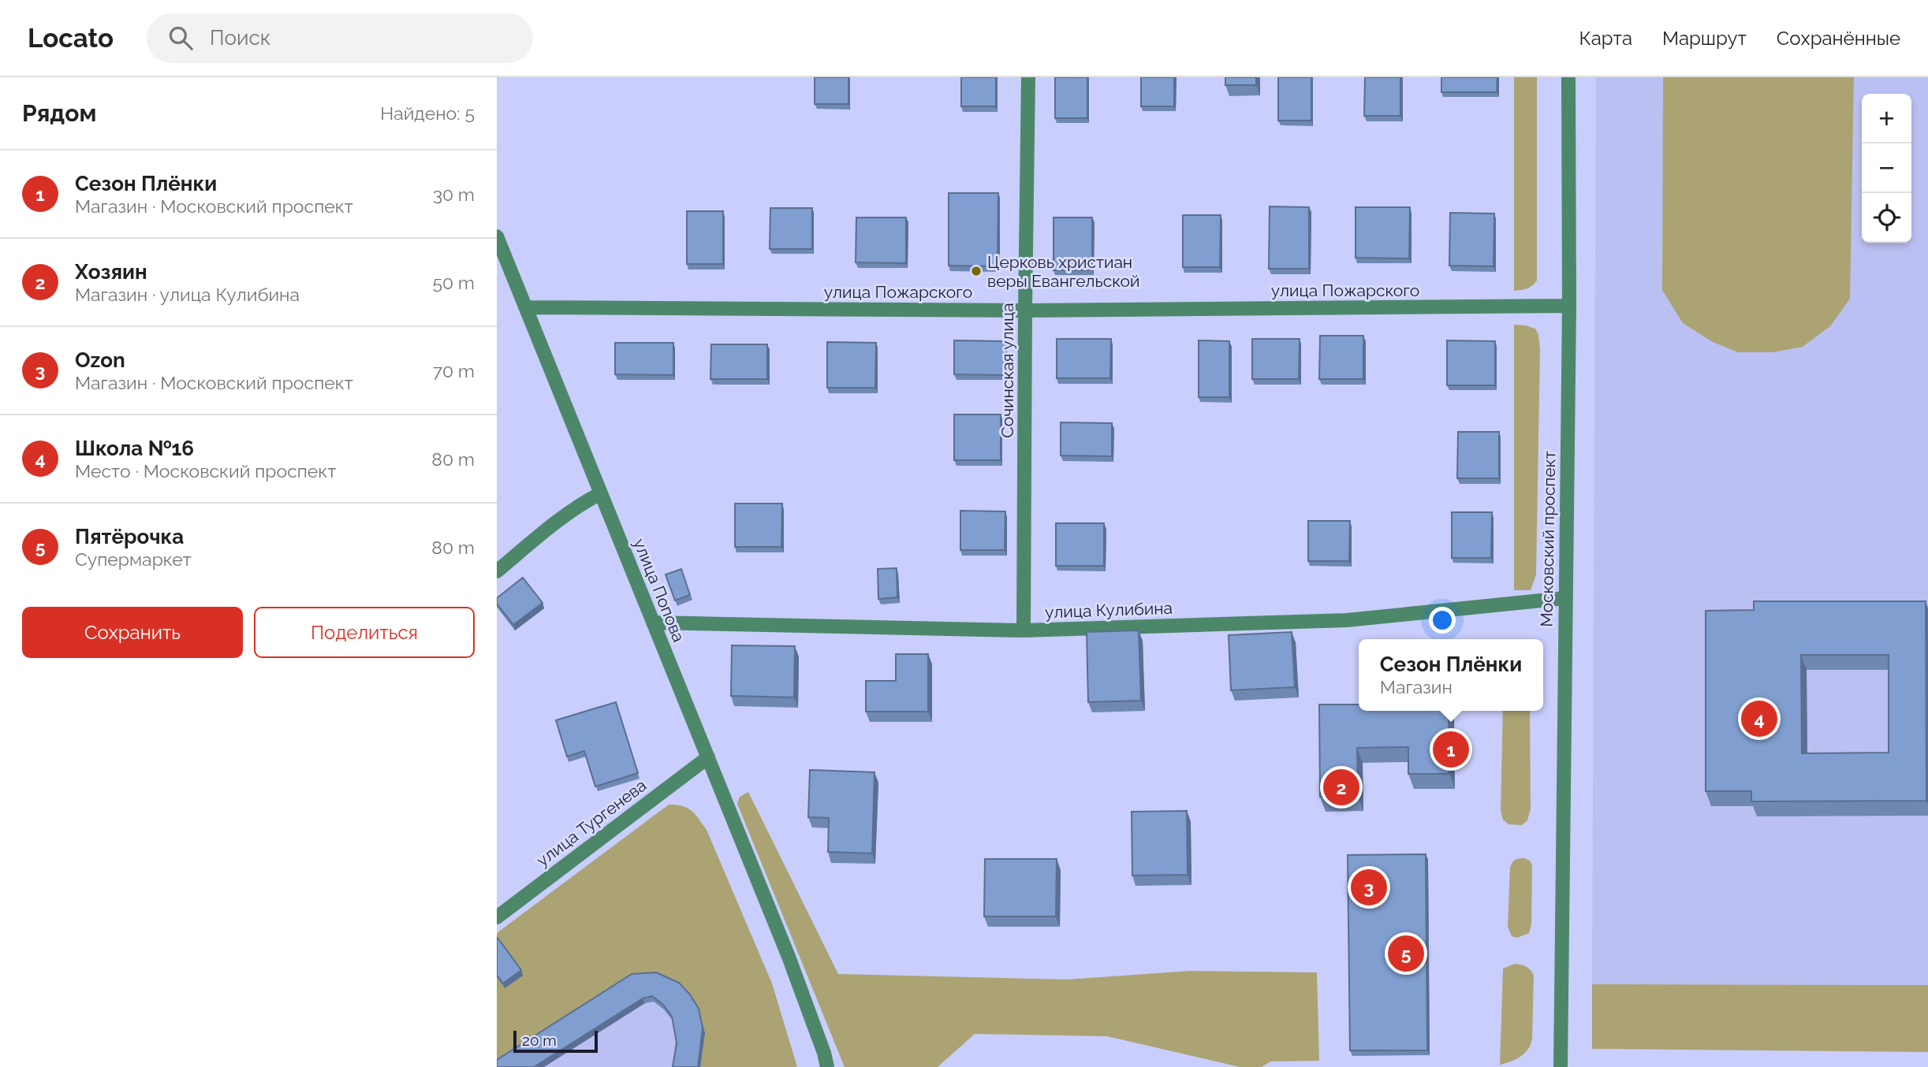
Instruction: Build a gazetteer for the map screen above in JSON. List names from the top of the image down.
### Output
{
  "streets": {
    "street": [
      "улица Пожарского",
      "Сочинская улица",
      "Московский проспект",
      "улица Попова",
      "улица Кулибина",
      "улица Тургенева"
    ]
  },
  "crossings": [
    ["улица Пожарского", "Сочинская улица"],
    ["улица Пожарского", "Московский проспект"],
    ["улица Пожарского", "улица Попова"],
    ["Сочинская улица", "улица Кулибина"],
    ["Московский проспект", "улица Кулибина"],
    ["улица Попова", "улица Кулибина"],
    ["улица Попова", "улица Тургенева"]
  ],
  "places": ["Церковь христиан веры Евангельской"],
  "scale_bar": "20 m",
  "page": {
    "header": "Locato",
    "search": "Поиск",
    "nav": ["Карта", "Маршрут", "Сохранённые"],
    "heading": ["Рядом", "Найдено: 5"],
    "map_buttons": ["+", "−"],
    "list": [
      {
        "mark": "1",
        "name": "Сезон Плёнки",
        "note": "Магазин · Московский проспект",
        "value": "30 m"
      },
      {
        "mark": "2",
        "name": "Хозяин",
        "note": "Магазин · улица Кулибина",
        "value": "50 m"
      },
      {
        "mark": "3",
        "name": "Ozon",
        "note": "Магазин · Московский проспект",
        "value": "70 m"
      },
      {
        "mark": "4",
        "name": "Школа №16",
        "note": "Место · Московский проспект",
        "value": "80 m"
      },
      {
        "mark": "5",
        "name": "Пятёрочка",
        "note": "Супермаркет",
        "value": "80 m"
      }
    ],
    "buttons": ["Сохранить", "Поделиться"],
    "popup": ["Сезон Плёнки", "Магазин"],
    "pins": [
      "4",
      "1",
      "2",
      "3",
      "5"
    ],
    "scale": "20 m"
  }
}
